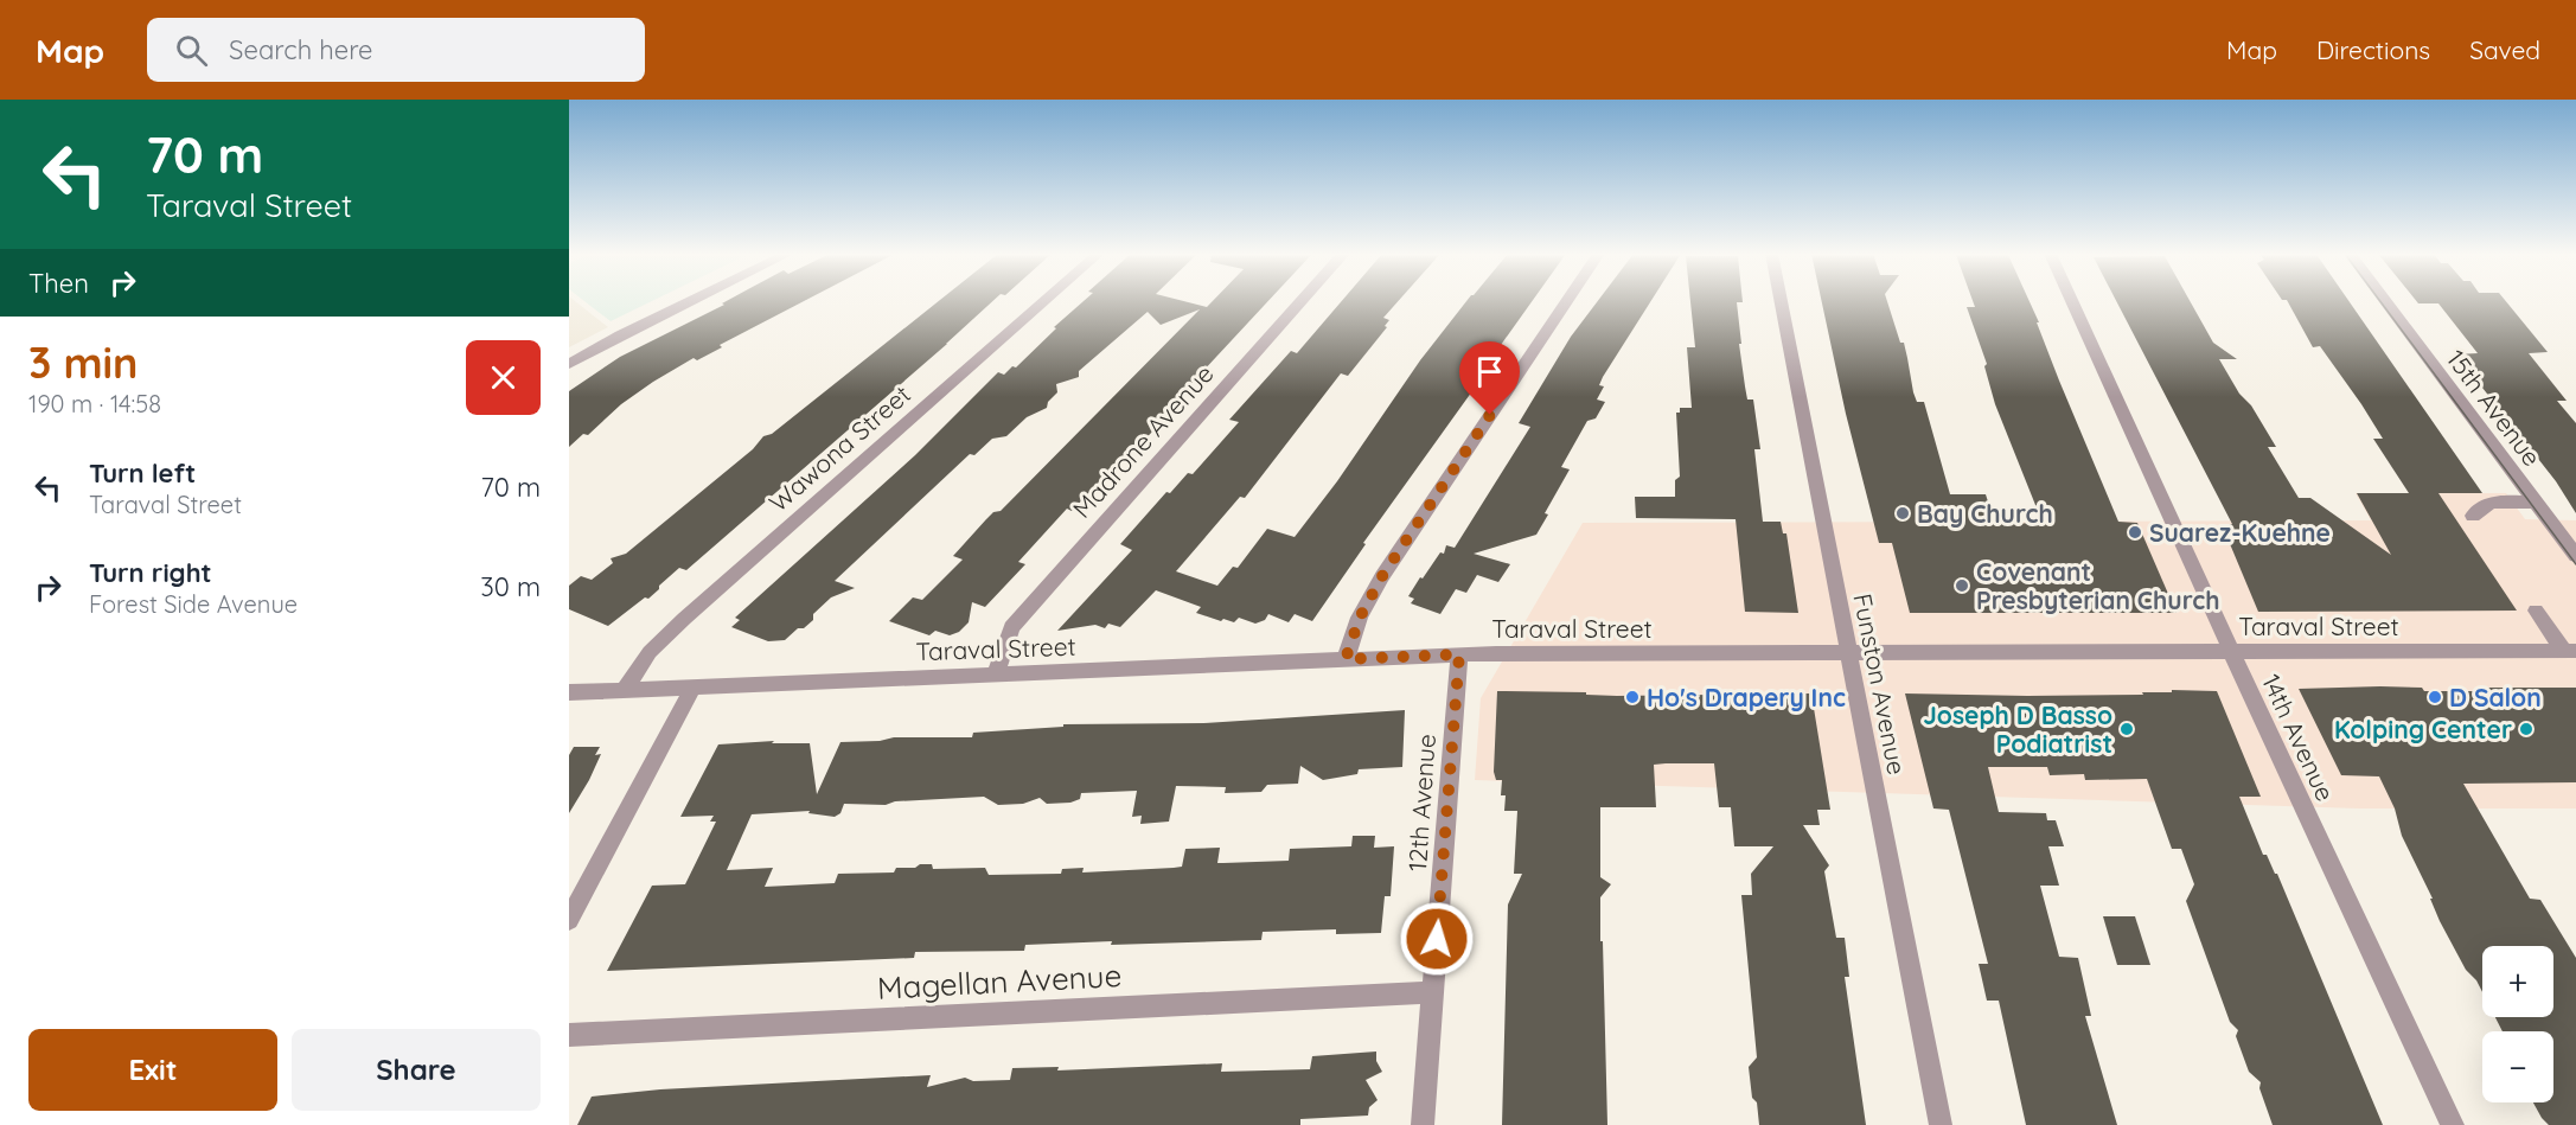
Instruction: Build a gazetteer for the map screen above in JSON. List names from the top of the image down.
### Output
{
  "streets": {
    "street": [
      "15th Avenue",
      "Madrone Avenue",
      "Wawona Street",
      "Taraval Street",
      "Funston Avenue",
      "14th Avenue",
      "12th Avenue",
      "Magellan Avenue"
    ]
  },
  "crossings": [
    ["Madrone Avenue", "Taraval Street"],
    ["Wawona Street", "Taraval Street"],
    ["Taraval Street", "Funston Avenue"],
    ["Taraval Street", "14th Avenue"],
    ["Taraval Street", "12th Avenue"],
    ["12th Avenue", "Magellan Avenue"]
  ],
  "places": [
    "Bay Church",
    "Suarez-Kuehne",
    "Covenant Presbyterian Church",
    "Ho's Drapery Inc",
    "D Salon",
    "Joseph D Basso Podiatrist",
    "Kolping Center"
  ],
  "page": {
    "header": "Map",
    "search": "Search here",
    "nav": ["Map", "Directions", "Saved"],
    "turn": ["70 m", "Taraval Street"],
    "then": "Then",
    "heading": ["3 min", "190 m · 14:58"],
    "list": [
      {
        "name": "Turn left",
        "note": "Taraval Street",
        "value": "70 m"
      },
      {
        "name": "Turn right",
        "note": "Forest Side Avenue",
        "value": "30 m"
      }
    ],
    "map_buttons": ["+", "−"],
    "buttons": ["Exit", "Share"]
  }
}
